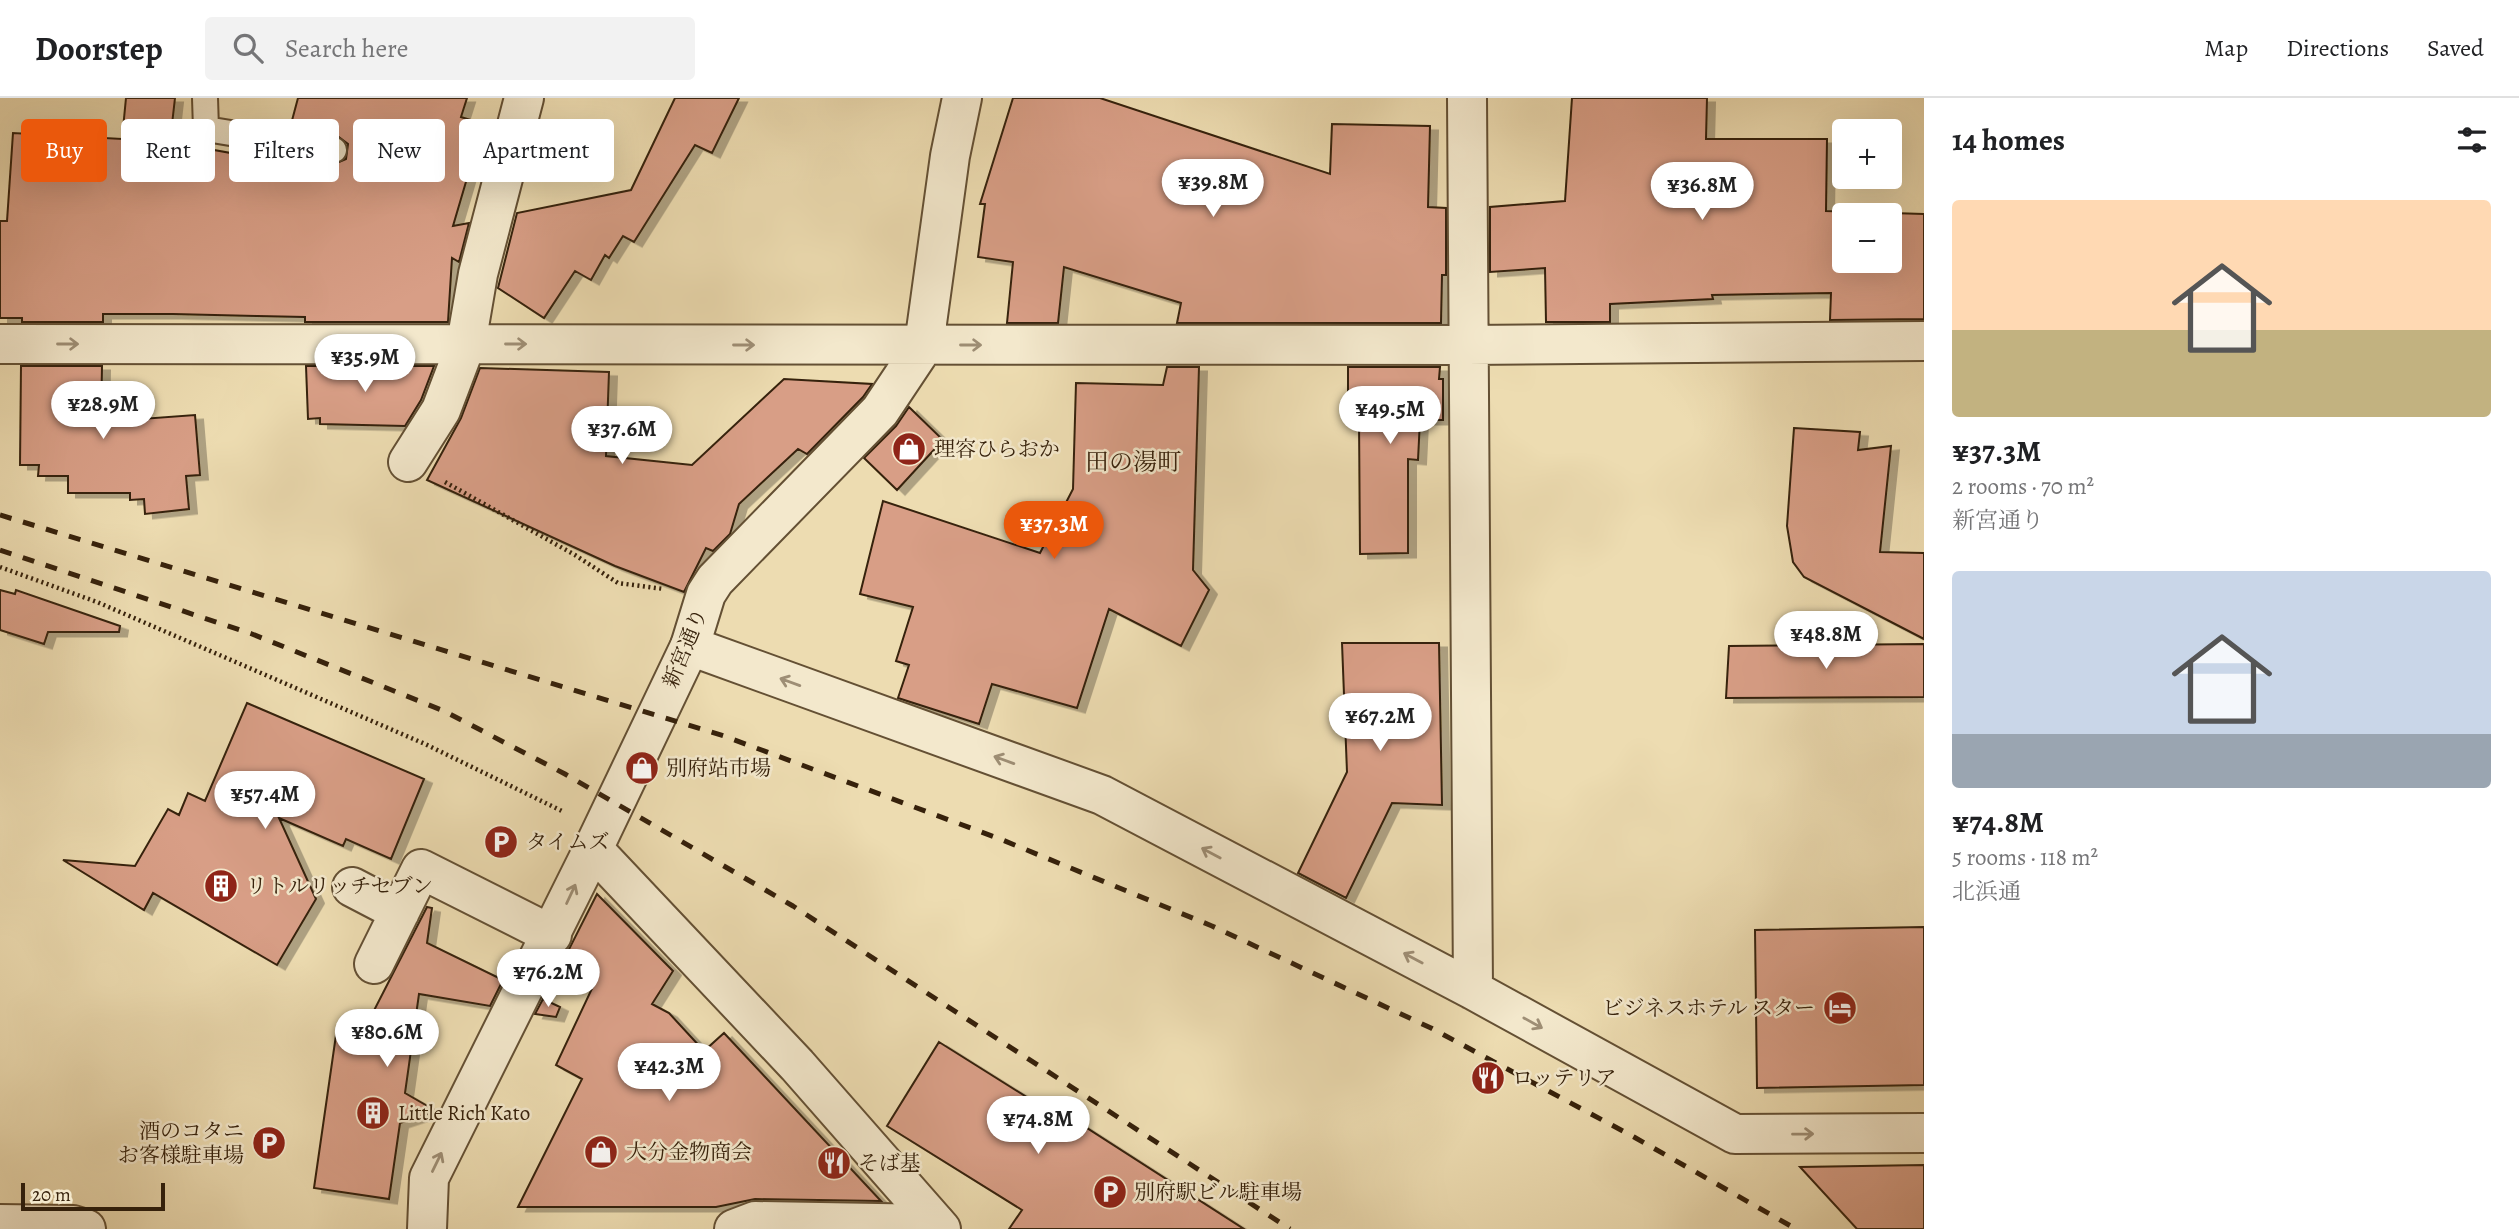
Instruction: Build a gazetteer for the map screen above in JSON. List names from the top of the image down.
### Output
{
  "streets": {
    "street": ["新宮通り"]
  },
  "districts": ["田の湯町"],
  "places": {
    "shop": ["理容ひらおか", "別府站市場", "大分金物商会"],
    "parking": ["タイムズ", "酒のコタニ お客様駐車場", "別府駅ビル駐車場"],
    "building": ["リトルリッチセブン", "Little Rich Kato"],
    "hotel": ["ビジネスホテル スター"],
    "restaurant": ["ロッテリア", "そば基"]
  },
  "scale_bar": "20 m",
  "page": {
    "header": "Doorstep",
    "search": "Search here",
    "nav": ["Map", "Directions", "Saved"],
    "heading": "14 homes",
    "map_buttons": ["+", "−"],
    "chip": [
      "Buy",
      "Rent",
      "Filters",
      "New",
      "Apartment"
    ],
    "price": [
      "¥39.8M",
      "¥36.8M",
      "¥35.9M",
      "¥28.9M",
      "¥49.5M",
      "¥37.6M",
      "¥37.3M",
      "¥48.8M",
      "¥67.2M",
      "¥57.4M",
      "¥76.2M",
      "¥80.6M",
      "¥42.3M",
      "¥74.8M"
    ],
    "list": [
      {
        "name": "¥37.3M",
        "note": "2 rooms · 70 m² · 新宮通り"
      },
      {
        "name": "¥74.8M",
        "note": "5 rooms · 118 m² · 北浜通"
      }
    ],
    "scale": "20 m"
  }
}
